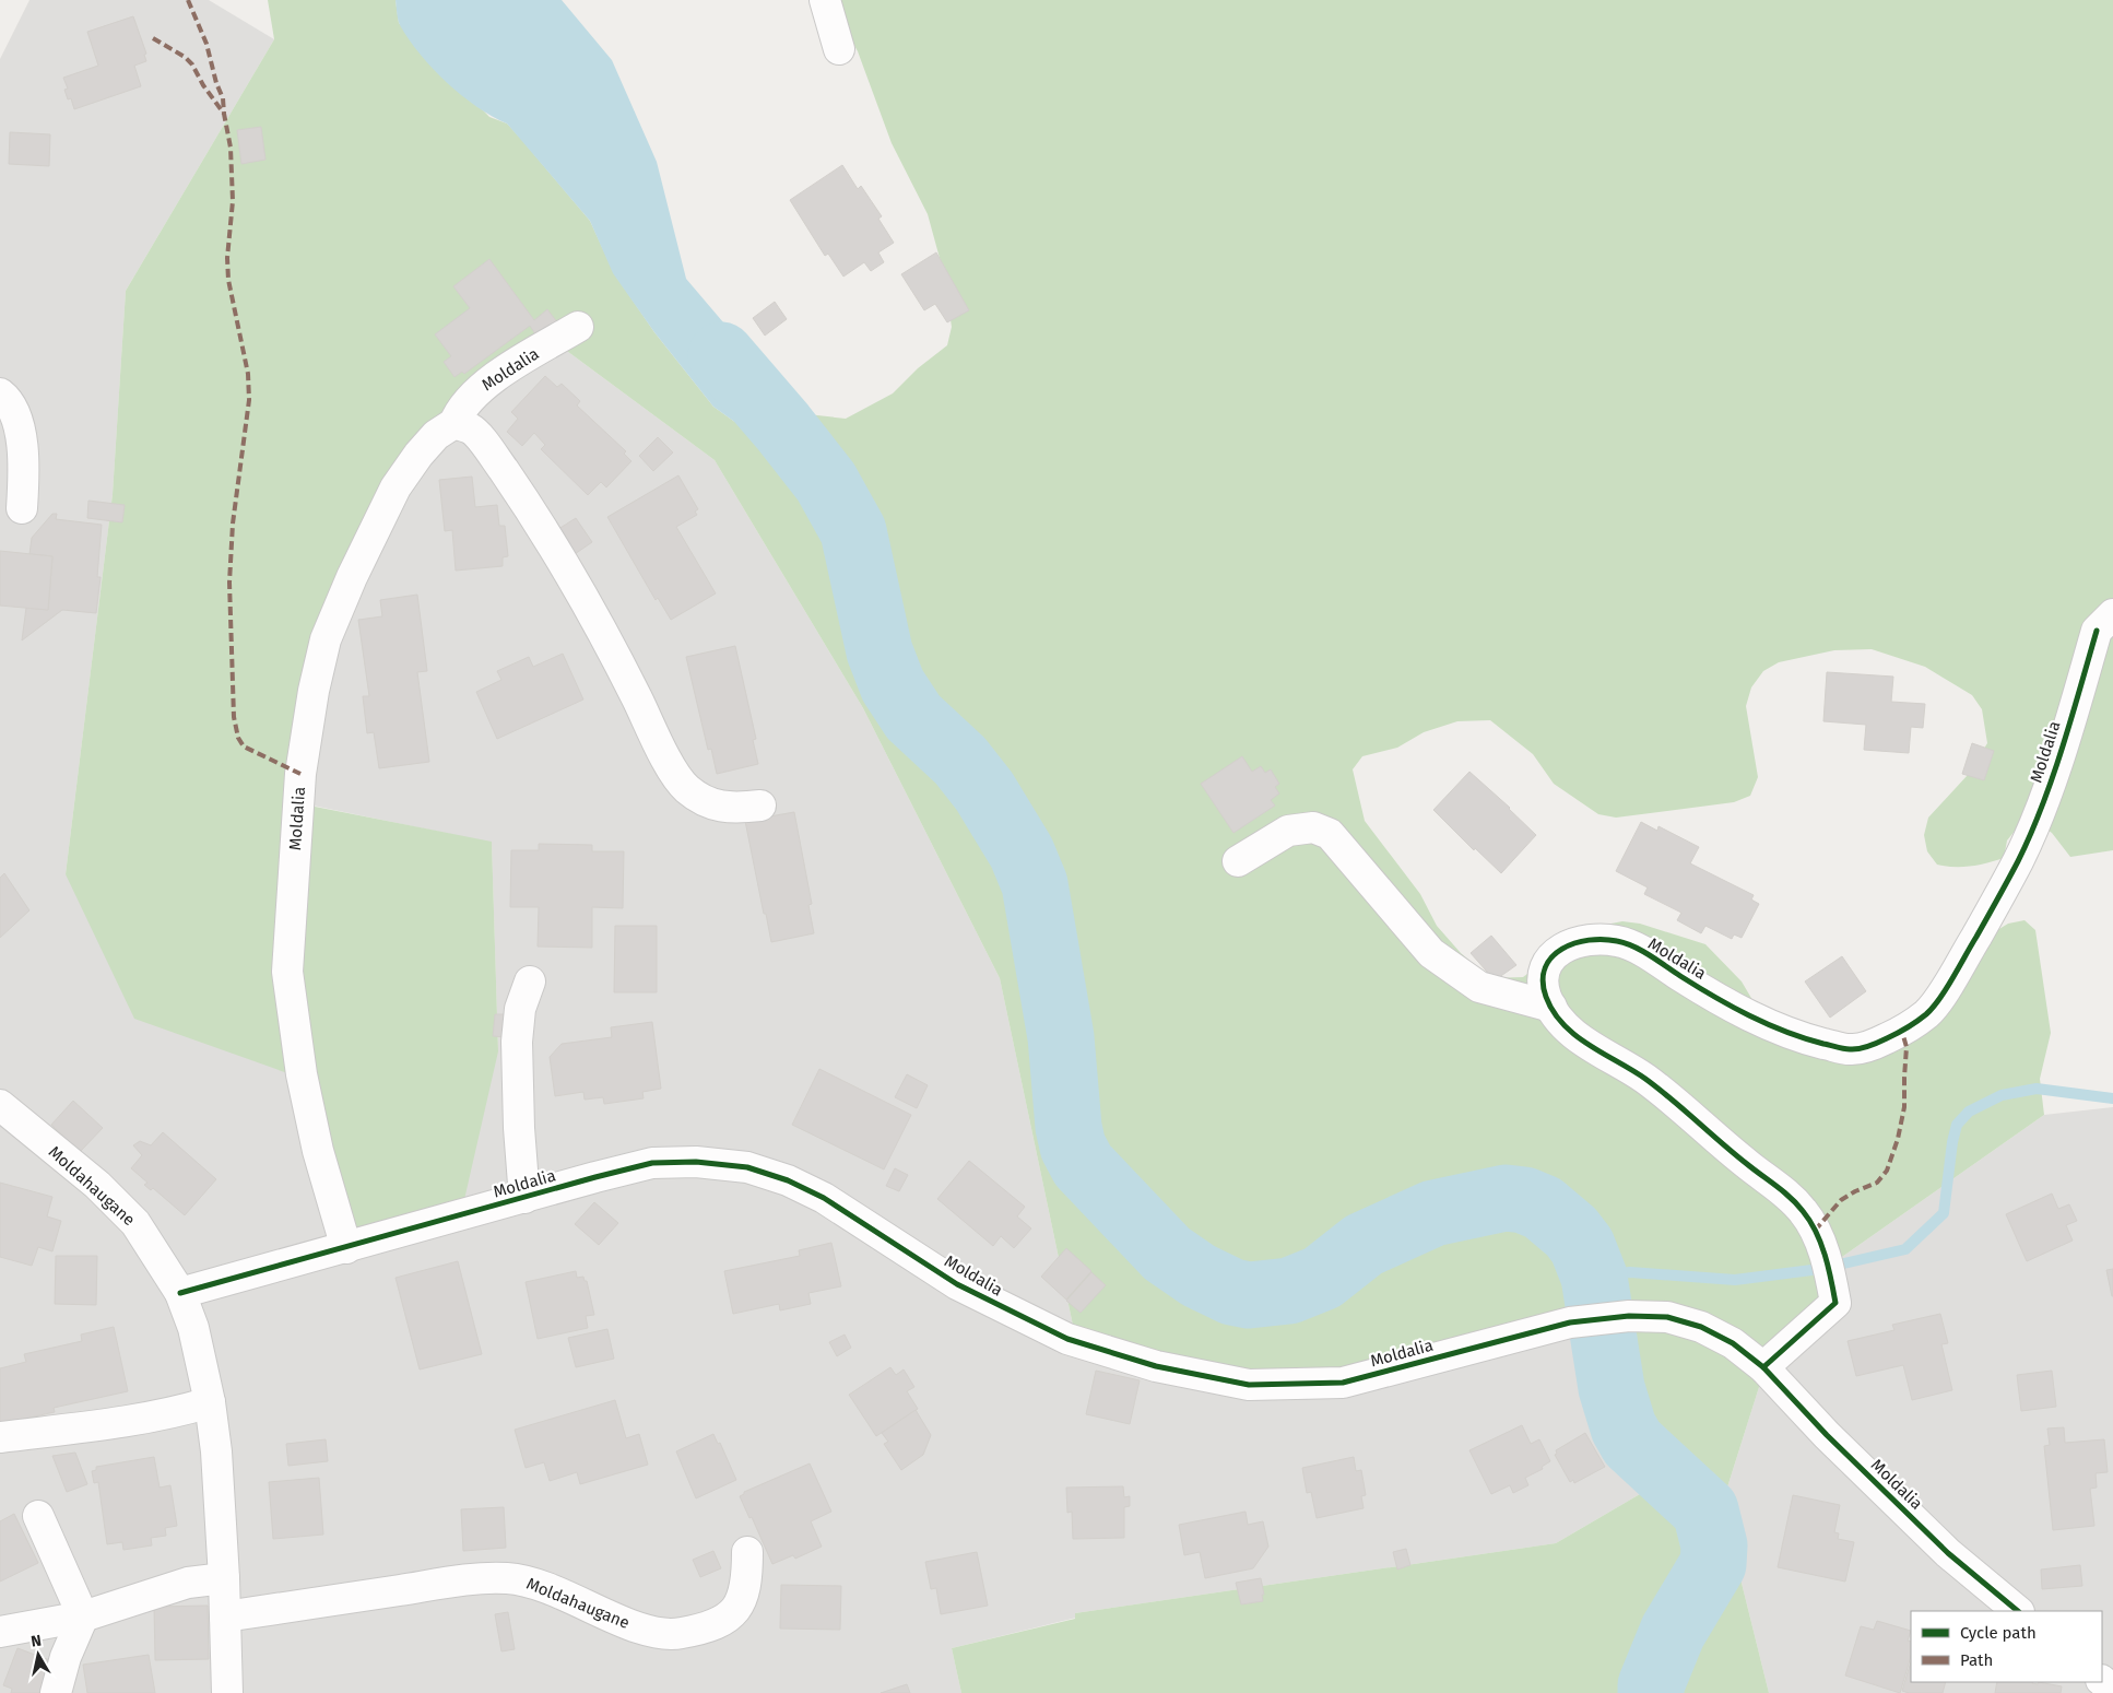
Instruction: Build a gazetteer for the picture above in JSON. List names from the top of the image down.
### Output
{
  "streets": {
    "street": ["Moldalia", "Moldahaugane"]
  },
  "crossings": [
    ["Moldalia", "Moldahaugane"]
  ],
  "legend": ["Cycle path", "Path"],
  "north": "top"
}
